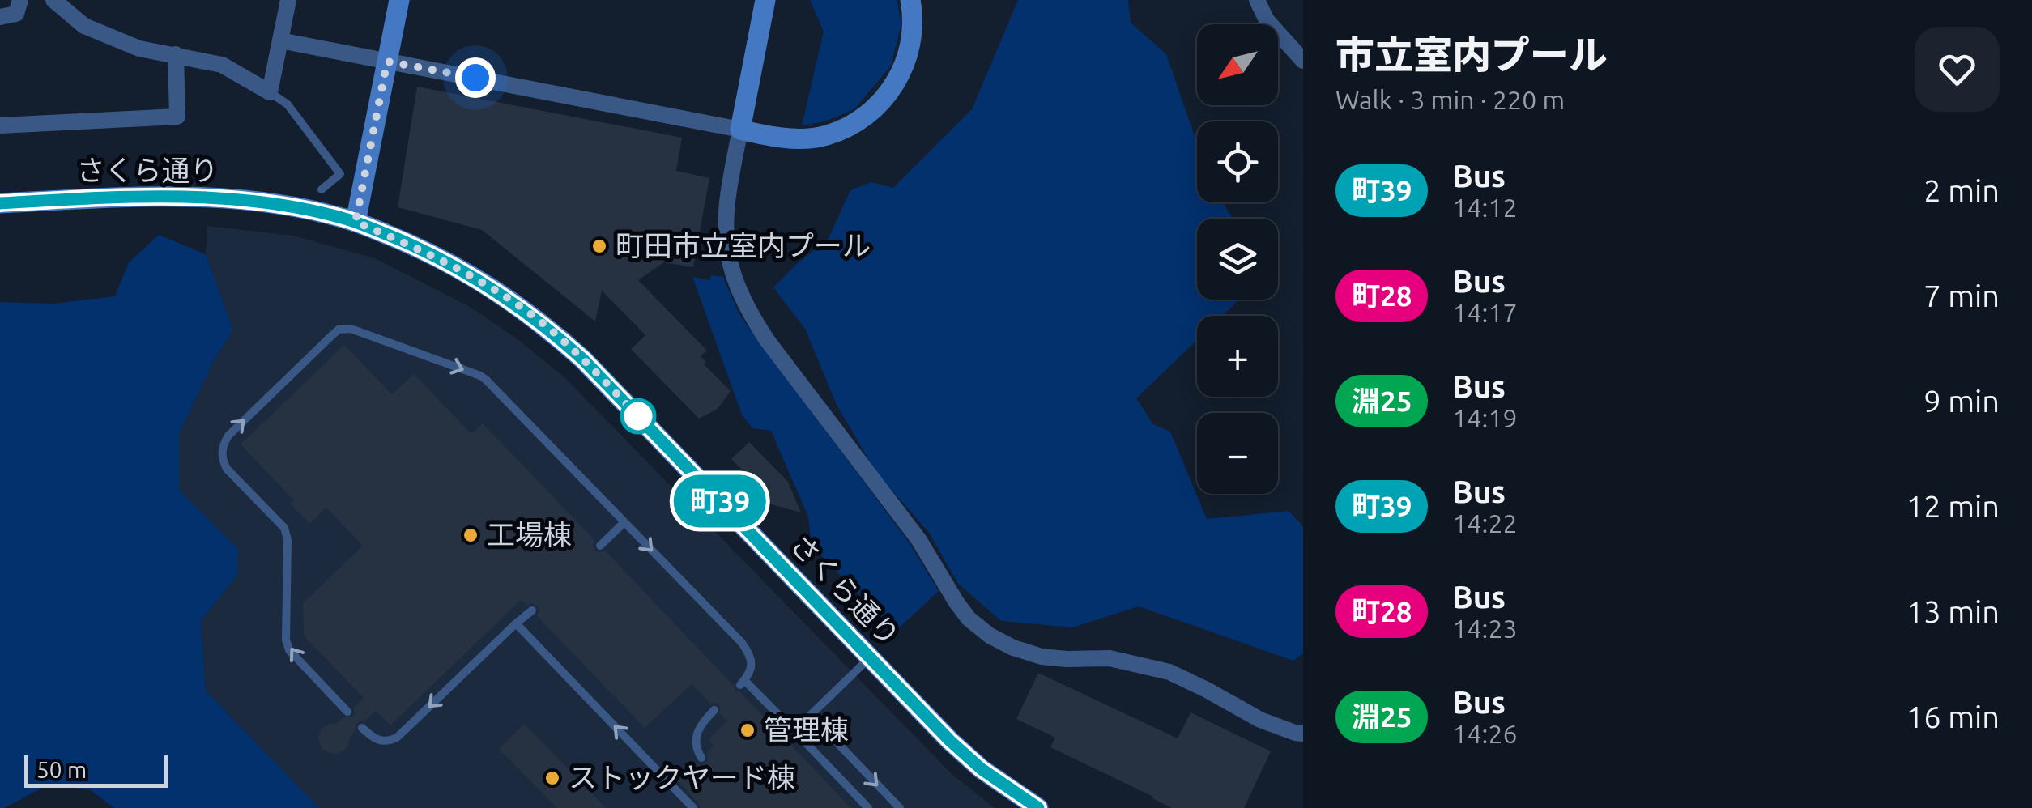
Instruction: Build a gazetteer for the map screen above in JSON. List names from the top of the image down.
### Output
{
  "streets": {
    "street": ["さくら通り"]
  },
  "places": [
    "町田市立室内プール",
    "工場棟",
    "管理棟",
    "ストックヤード棟"
  ],
  "lines": ["bus line 町39"],
  "scale_bar": "50 m",
  "north": "bottom left",
  "page": {
    "on_map": "町39",
    "heading": ["市立室内プール", "Walk · 3 min · 220 m"],
    "map_buttons": ["+", "−"],
    "list": [
      {
        "mark": "町39",
        "name": "Bus",
        "note": "14:12",
        "value": "2 min"
      },
      {
        "mark": "町28",
        "name": "Bus",
        "note": "14:17",
        "value": "7 min"
      },
      {
        "mark": "淵25",
        "name": "Bus",
        "note": "14:19",
        "value": "9 min"
      },
      {
        "mark": "町39",
        "name": "Bus",
        "note": "14:22",
        "value": "12 min"
      },
      {
        "mark": "町28",
        "name": "Bus",
        "note": "14:23",
        "value": "13 min"
      },
      {
        "mark": "淵25",
        "name": "Bus",
        "note": "14:26",
        "value": "16 min"
      }
    ],
    "scale": "50 m"
  }
}
